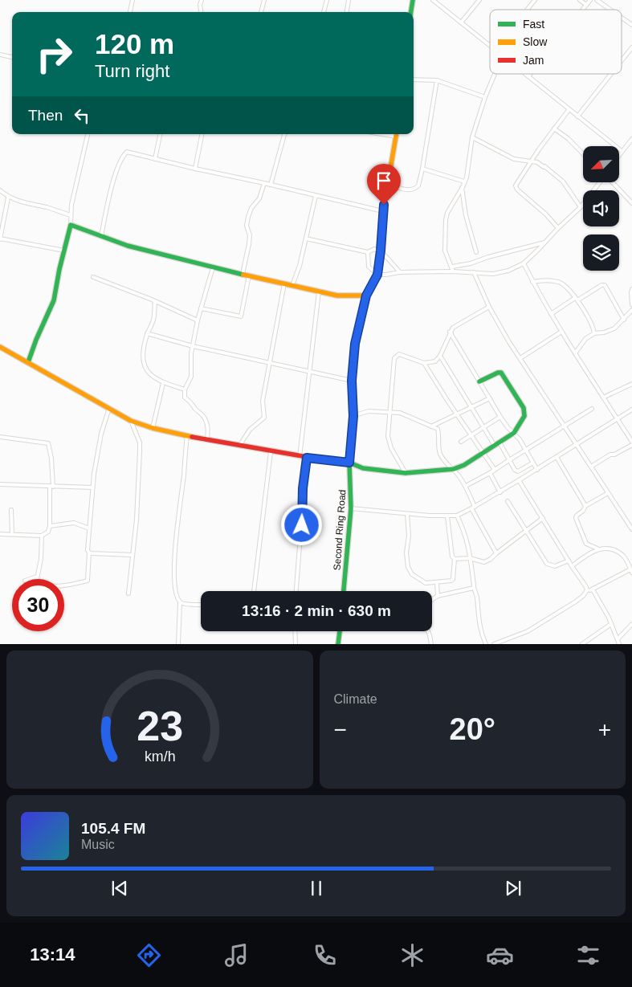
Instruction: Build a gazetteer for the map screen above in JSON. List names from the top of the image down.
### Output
{
  "streets": {
    "street": ["Second Ring Road"]
  },
  "legend": ["Fast", "Slow", "Jam"],
  "north": "bottom left",
  "page": {
    "turn": ["120 m", "Turn right"],
    "then": "Then",
    "limit": "30",
    "trip": "13:16 · 2 min · 630 m",
    "tile": "Climate",
    "heat": ["−", "20°", "+"],
    "song": ["105.4 FM", "Music"],
    "tabs": "13:14",
    "gauge": ["23", "km/h"]
  }
}
